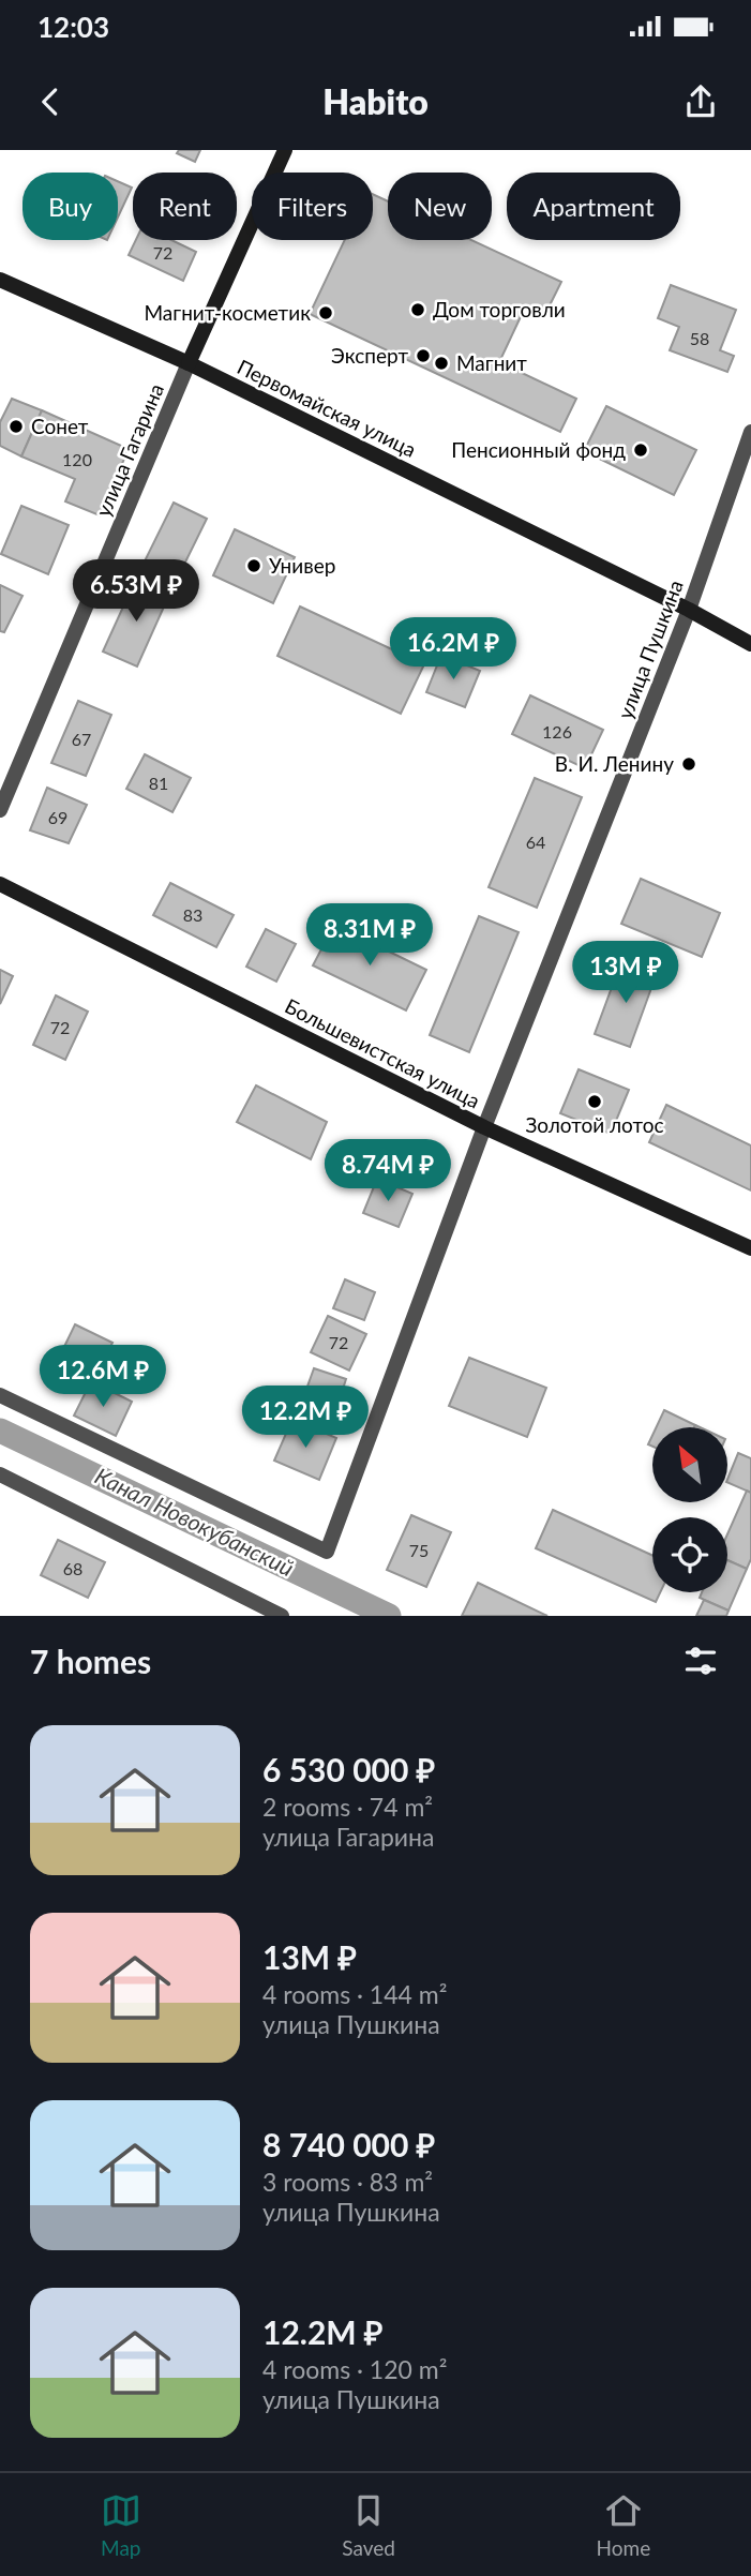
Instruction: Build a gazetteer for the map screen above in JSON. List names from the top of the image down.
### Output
{
  "streets": {
    "street": [
      "Первомайская улица",
      "улица Гагарина",
      "улица Пушкина",
      "Большевистская улица"
    ]
  },
  "crossings": [
    ["Первомайская улица", "улица Гагарина"],
    ["Первомайская улица", "улица Пушкина"],
    ["улица Пушкина", "Большевистская улица"]
  ],
  "water": ["Канал Новокубанский"],
  "places": [
    "Дом торговли",
    "Магнит-косметик",
    "Эксперт",
    "Магнит",
    "Сонет",
    "Пенсионный фонд",
    "Универ",
    "В. И. Ленину",
    "Золотой лотос"
  ],
  "house_numbers": [
    "72",
    "58",
    "120",
    "126",
    "67",
    "81",
    "69",
    "64",
    "83",
    "72",
    "72",
    "75",
    "68"
  ],
  "north": "top left",
  "page": {
    "status": "12:03",
    "header": "Habito",
    "chip": [
      "Buy",
      "Rent",
      "Filters",
      "New",
      "Apartment"
    ],
    "price": [
      "6.53M ₽",
      "16.2M ₽",
      "8.31M ₽",
      "13M ₽",
      "8.74M ₽",
      "12.6M ₽",
      "12.2M ₽"
    ],
    "heading": "7 homes",
    "list": [
      {
        "name": "6 530 000 ₽",
        "note": "2 rooms · 74 m² · улица Гагарина"
      },
      {
        "name": "13M ₽",
        "note": "4 rooms · 144 m² · улица Пушкина"
      },
      {
        "name": "8 740 000 ₽",
        "note": "3 rooms · 83 m² · улица Пушкина"
      },
      {
        "name": "12.2M ₽",
        "note": "4 rooms · 120 m² · улица Пушкина"
      }
    ],
    "tabs": ["Map", "Saved", "Home"]
  }
}
